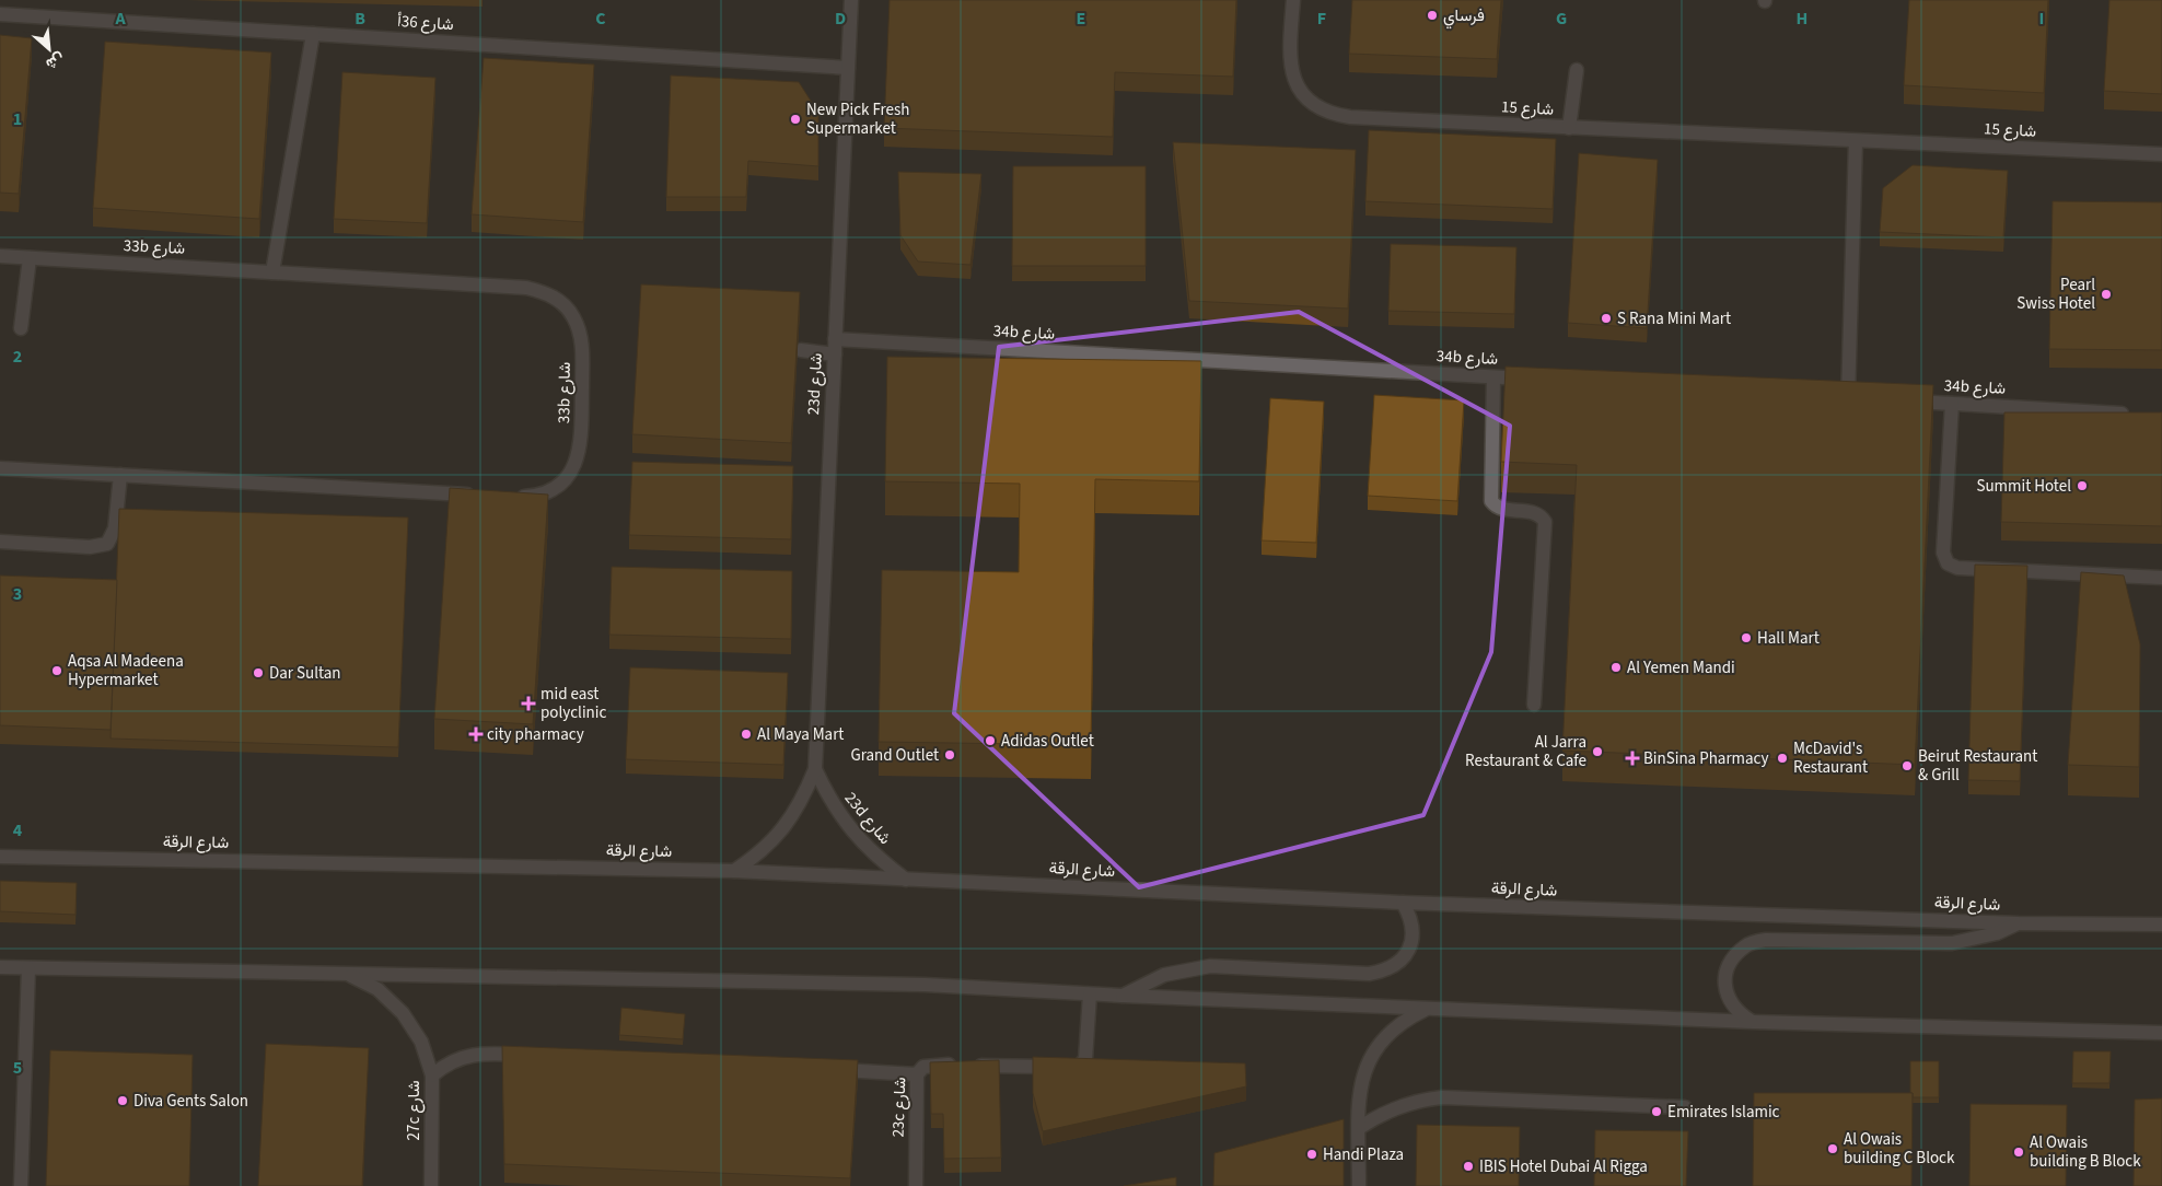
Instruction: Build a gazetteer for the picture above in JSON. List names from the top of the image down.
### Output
{
  "streets": {
    "street": [
      "شارع 36أ",
      "شارع 15",
      "33b شارع",
      "34b شارع",
      "23d شارع",
      "شارع الرقة",
      "23c شارع",
      "27c شارع"
    ]
  },
  "crossings": [
    ["شارع 36أ", "23d شارع"],
    ["34b شارع", "23d شارع"],
    ["23d شارع", "شارع الرقة"]
  ],
  "places": {
    "other": [
      "فرساي",
      "New Pick Fresh Supermarket",
      "Pearl Swiss Hotel",
      "S Rana Mini Mart",
      "Summit Hotel",
      "Hall Mart",
      "Al Yemen Mandi",
      "Aqsa Al Madeena Hypermarket",
      "Dar Sultan",
      "Al Maya Mart",
      "Adidas Outlet",
      "Al Jarra Restaurant & Cafe",
      "Grand Outlet",
      "McDavid's Restaurant",
      "Beirut Restaurant & Grill",
      "Diva Gents Salon",
      "Emirates Islamic",
      "Al Owais building C Block",
      "Al Owais building B Block",
      "Handi Plaza",
      "IBIS Hotel Dubai Al Rigga"
    ],
    "health": ["mid east polyclinic", "city pharmacy", "BinSina Pharmacy"]
  },
  "north": "bottom right",
  "grid": {
    "columns": [
      "A",
      "B",
      "C",
      "D",
      "E",
      "F",
      "G",
      "H",
      "I"
    ],
    "rows": [
      "1",
      "2",
      "3",
      "4",
      "5"
    ]
  }
}
